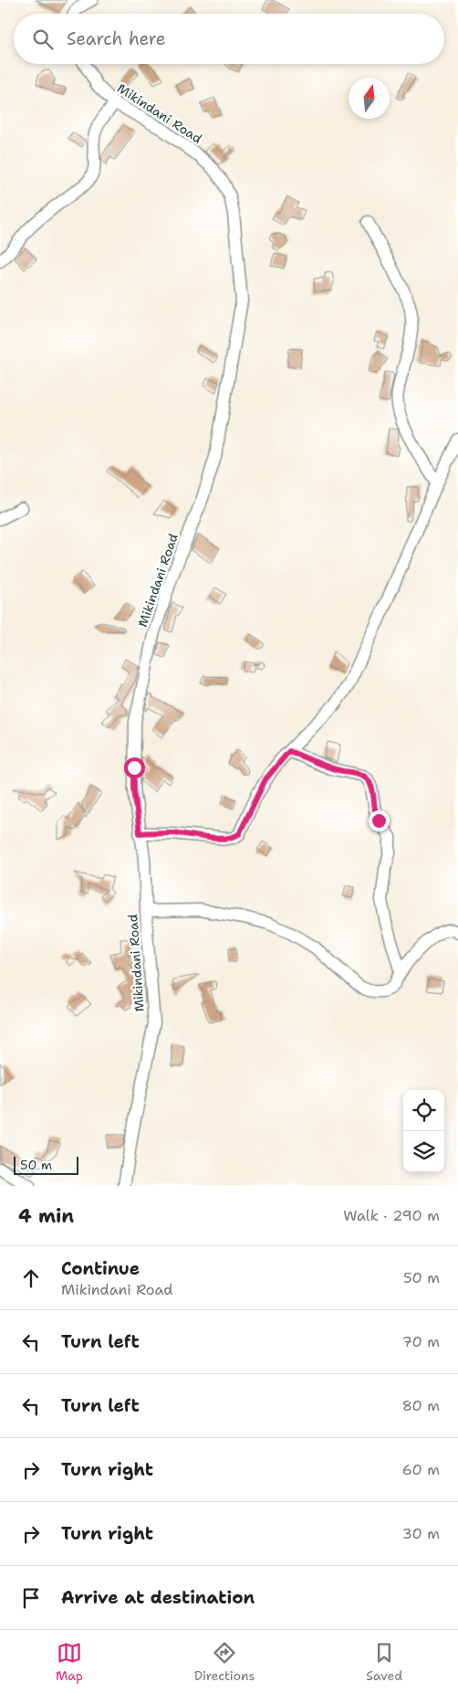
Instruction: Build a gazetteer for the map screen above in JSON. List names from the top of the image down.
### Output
{
  "streets": {
    "street": ["Mikindani Road"]
  },
  "scale_bar": "50 m",
  "north": "top",
  "page": {
    "search": "Search here",
    "scale": "50 m",
    "heading": ["4 min", "Walk · 290 m"],
    "list": [
      ["Continue", "Mikindani Road", "50 m"],
      ["Turn left", "70 m"],
      ["Turn left", "80 m"],
      ["Turn right", "60 m"],
      ["Turn right", "30 m"],
      "Arrive at destination"
    ],
    "nav": ["Map", "Directions", "Saved"]
  }
}
